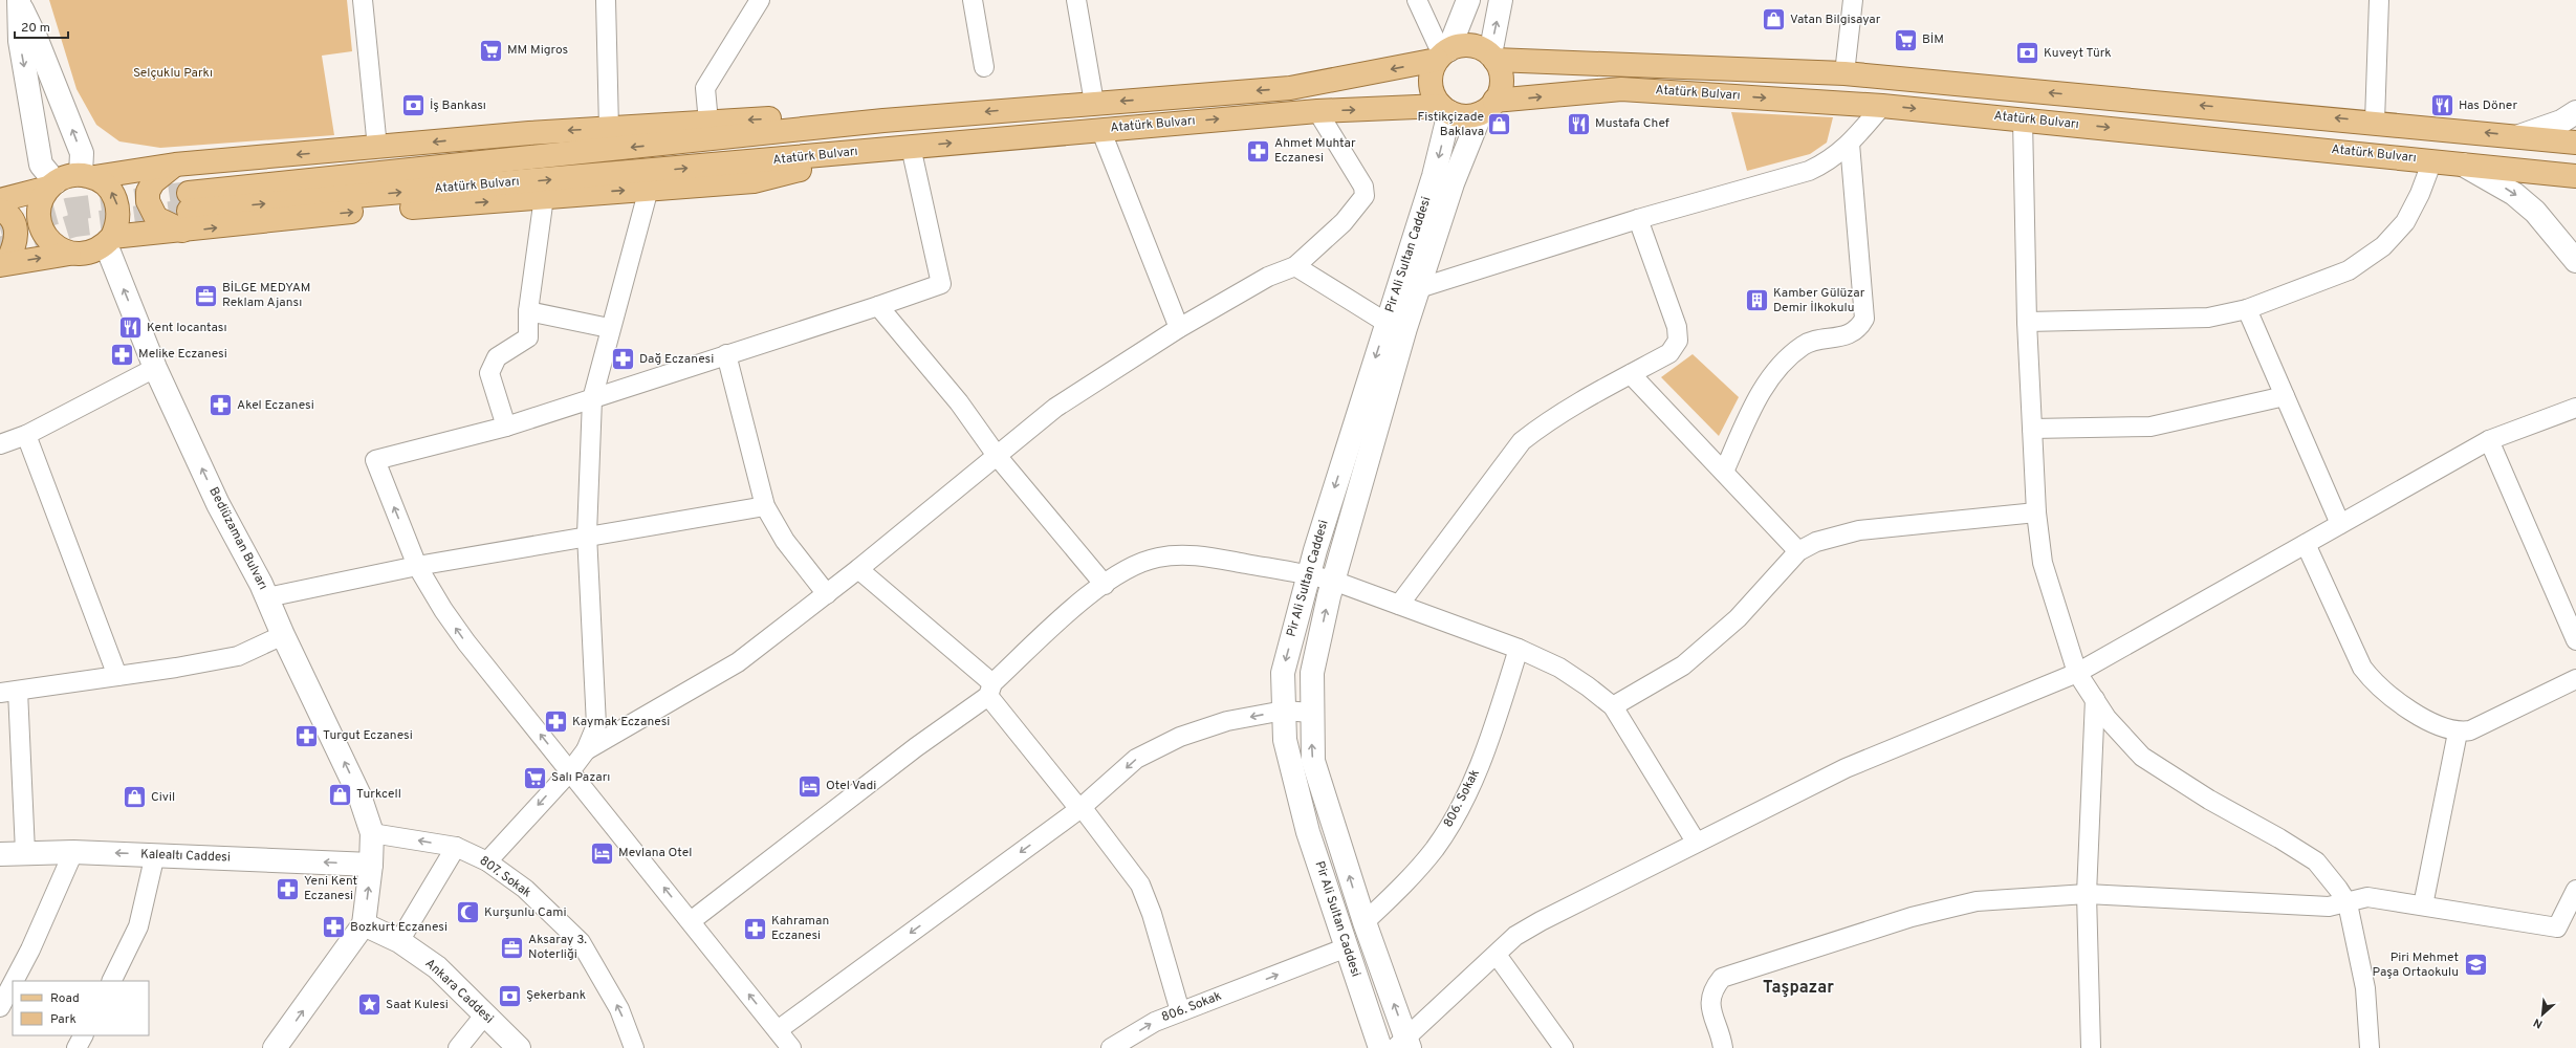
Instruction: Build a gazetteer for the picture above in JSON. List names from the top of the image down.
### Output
{
  "streets": {
    "main road": [
      "Atatürk Bulvarı",
      "Pir Ali Sultan Caddesi",
      "Bediüzaman Bulvarı",
      "Kalealtı Caddesi",
      "Ankara Caddesi"
    ],
    "street": ["806. Sokak", "807. Sokak"]
  },
  "crossings": [
    ["Atatürk Bulvarı", "Pir Ali Sultan Caddesi"],
    ["Pir Ali Sultan Caddesi", "806. Sokak"],
    ["Bediüzaman Bulvarı", "807. Sokak"]
  ],
  "one_way": ["Bediüzaman Bulvarı", "806. Sokak", "Kalealtı Caddesi"],
  "districts": ["Taşpazar"],
  "parks": ["Selçuklu Parkı"],
  "places": {
    "shop": [
      "Vatan Bilgisayar",
      "Fistikçizade Baklava",
      "Turkcell",
      "Civil"
    ],
    "supermarket": ["BİM", "MM Migros", "Salı Pazarı"],
    "bank": ["Kuveyt Türk", "İş Bankası", "Şekerbank"],
    "restaurant": ["Has Döner", "Mustafa Chef", "Kent locantası"],
    "pharmacy": [
      "Ahmet Muhtar Eczanesi",
      "Melike Eczanesi",
      "Dağ Eczanesi",
      "Akel Eczanesi",
      "Kaymak Eczanesi",
      "Turgut Eczanesi",
      "Yeni Kent Eczanesi",
      "Bozkurt Eczanesi",
      "Kahraman Eczanesi"
    ],
    "office": ["BİLGE MEDYAM Reklam Ajansı", "Aksaray 3. Noterliği"],
    "building": ["Kamber Gülüzar Demir İlkokulu"],
    "hotel": ["Otel Vadi", "Mevlana Otel"],
    "mosque": ["Kurşunlu Cami"],
    "school or university": ["Piri Mehmet Paşa Ortaokulu"],
    "place": ["Saat Kulesi"]
  },
  "legend": ["Road", "Park"],
  "scale_bar": "20 m",
  "north": "bottom left"
}
